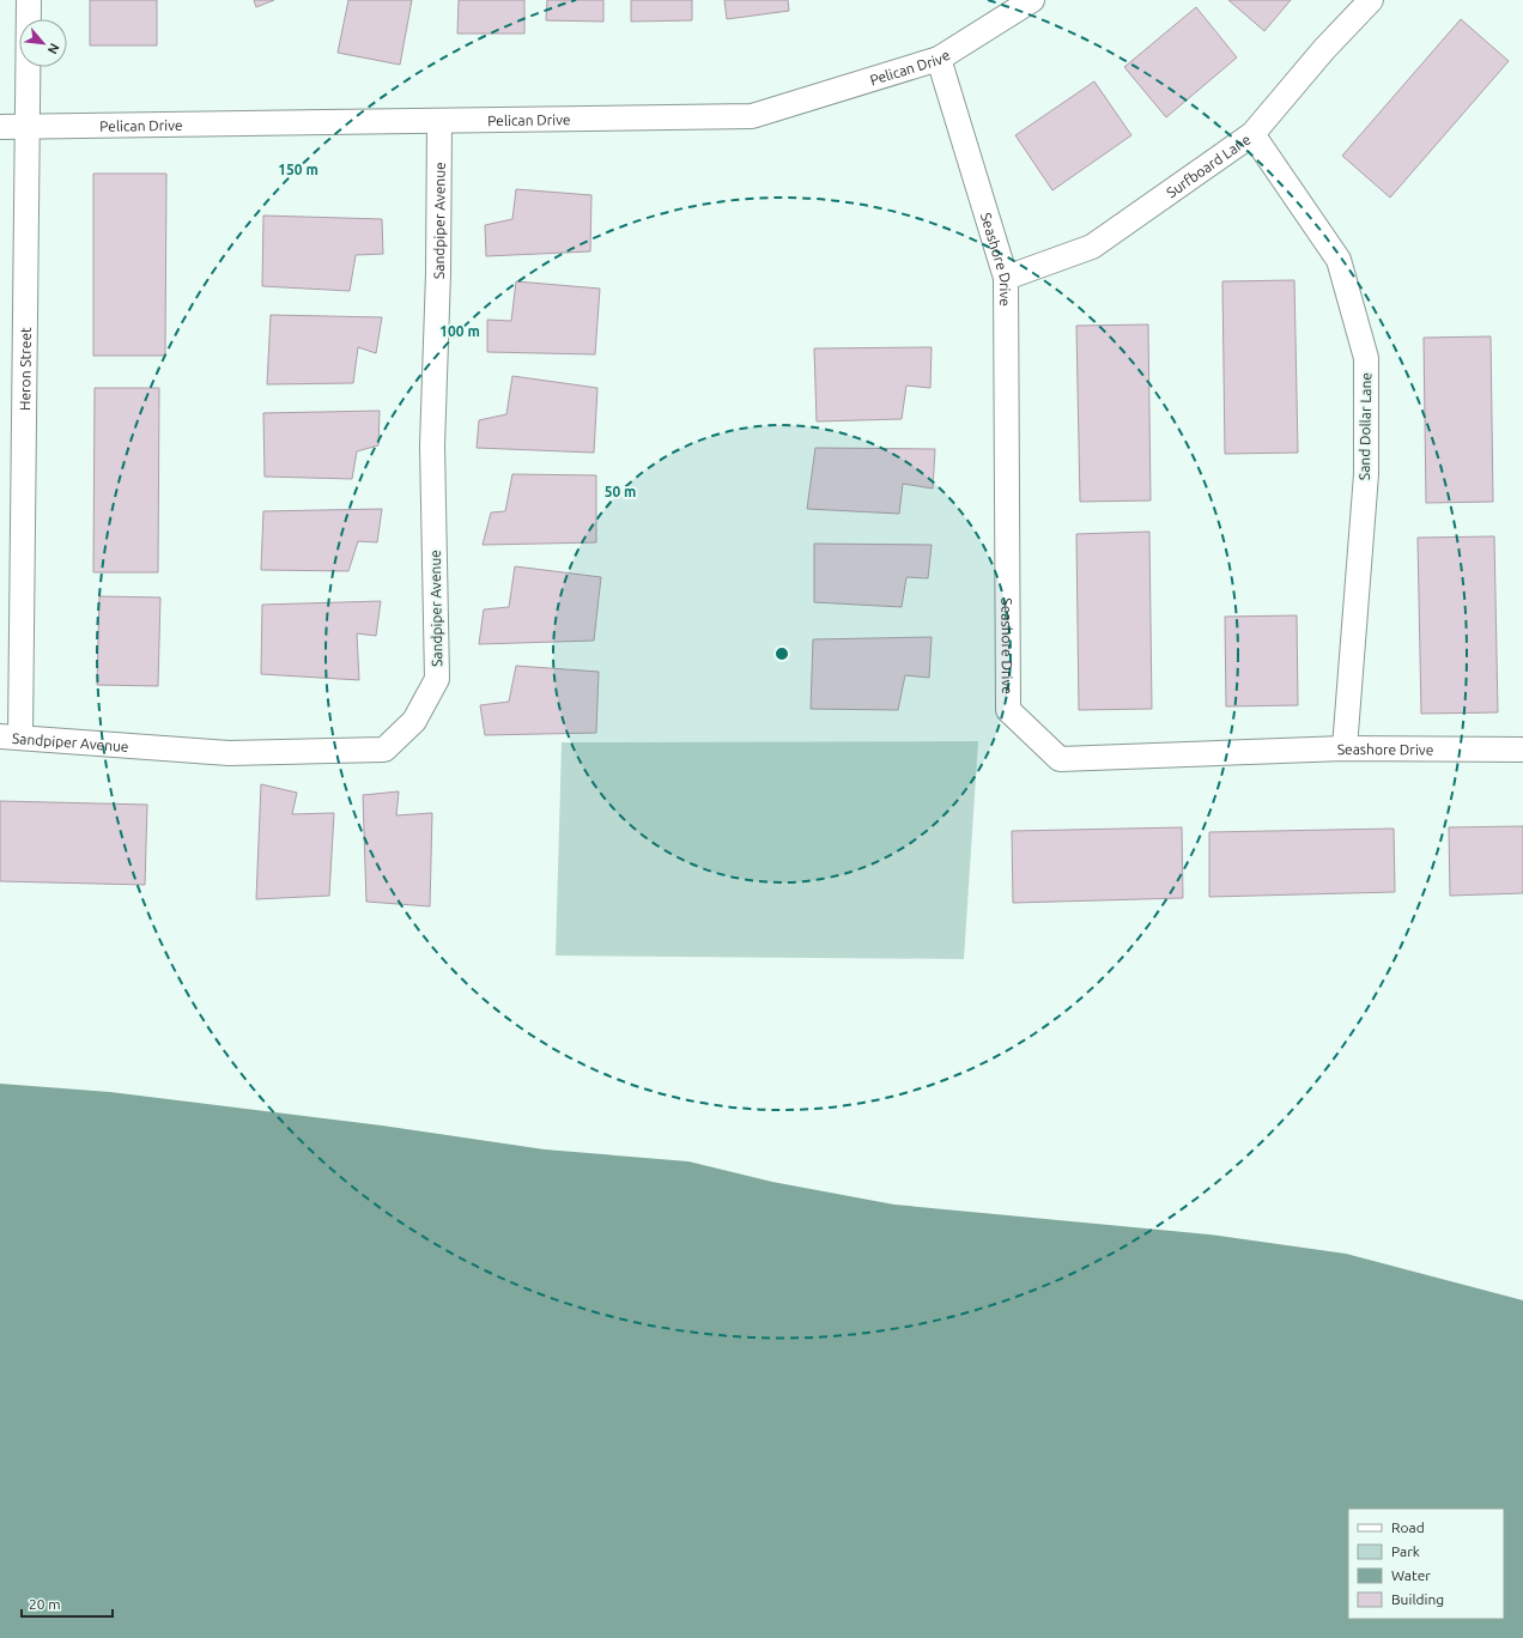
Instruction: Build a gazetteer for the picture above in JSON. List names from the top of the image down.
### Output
{
  "streets": {
    "street": [
      "Pelican Drive",
      "Surfboard Lane",
      "Sandpiper Avenue",
      "Seashore Drive",
      "Heron Street",
      "Sand Dollar Lane"
    ]
  },
  "crossings": [
    ["Pelican Drive", "Sandpiper Avenue"],
    ["Pelican Drive", "Seashore Drive"],
    ["Pelican Drive", "Heron Street"],
    ["Surfboard Lane", "Seashore Drive"],
    ["Surfboard Lane", "Sand Dollar Lane"],
    ["Sandpiper Avenue", "Heron Street"],
    ["Seashore Drive", "Sand Dollar Lane"]
  ],
  "legend": [
    "Road",
    "Park",
    "Water",
    "Building"
  ],
  "scale_bar": "20 m",
  "north": "bottom right",
  "rings": ["150 m", "100 m", "50 m"]
}
